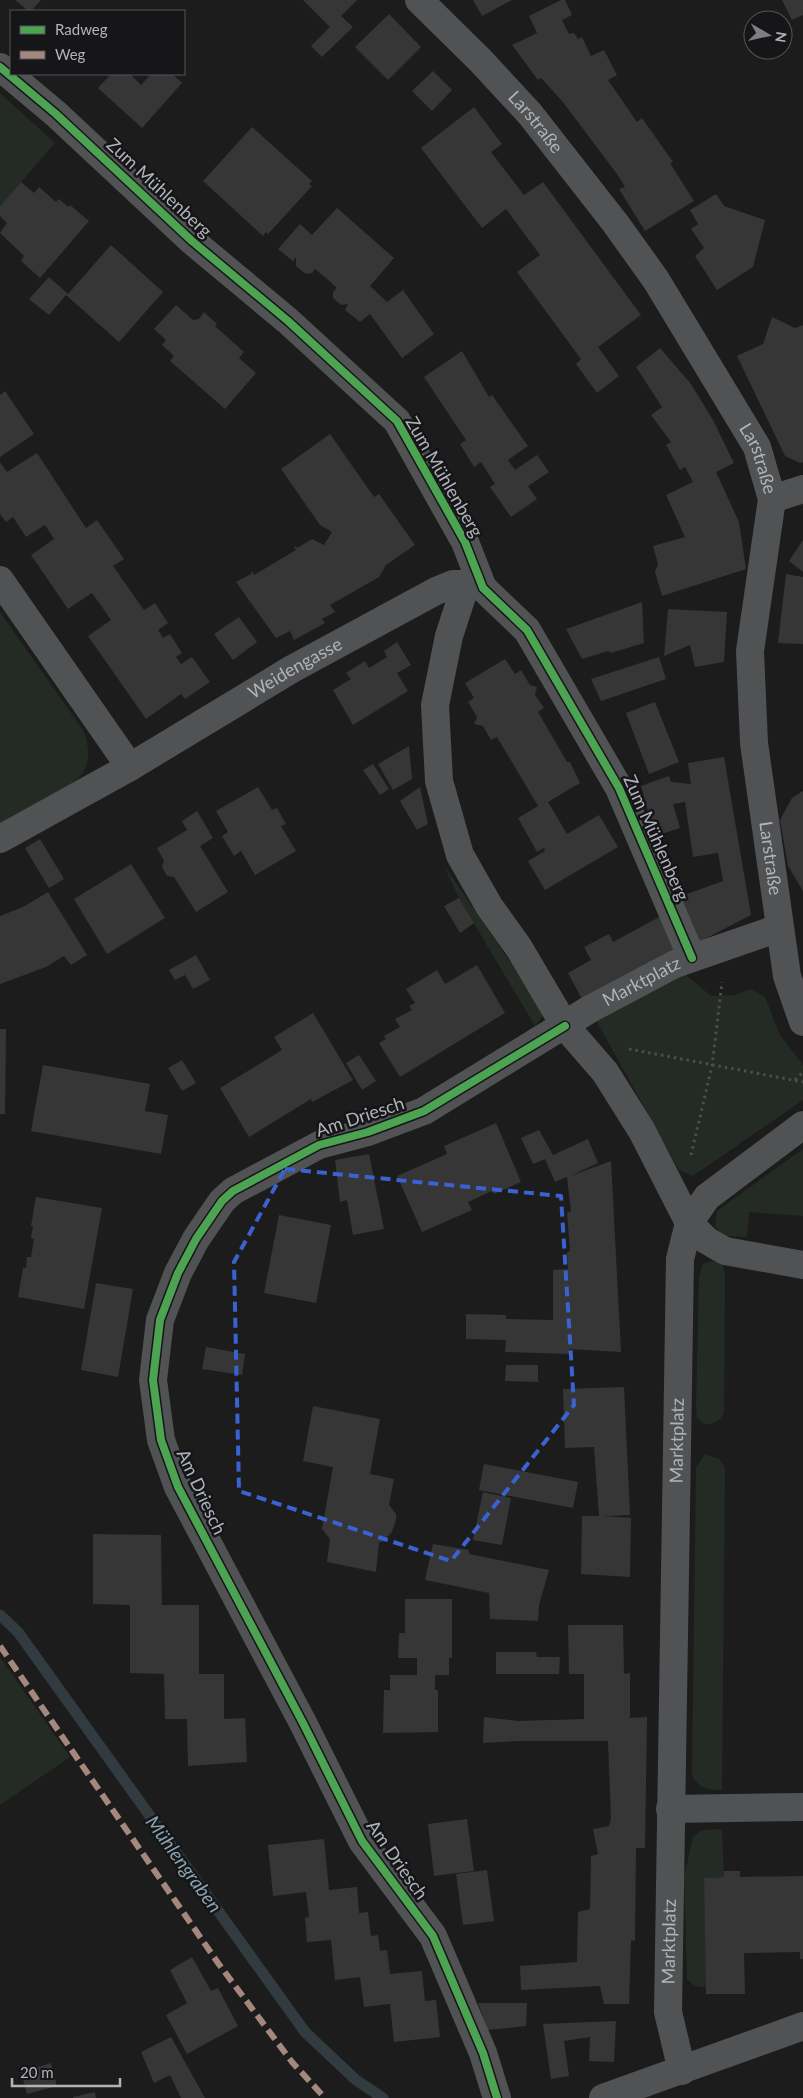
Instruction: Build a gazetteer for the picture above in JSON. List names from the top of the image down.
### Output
{
  "streets": {
    "street": [
      "Larstraße",
      "Zum Mühlenberg",
      "Weidengasse",
      "Marktplatz",
      "Am Driesch"
    ]
  },
  "crossings": [
    ["Larstraße", "Marktplatz"],
    ["Zum Mühlenberg", "Weidengasse"],
    ["Zum Mühlenberg", "Marktplatz"],
    ["Marktplatz", "Am Driesch"]
  ],
  "water": ["Mühlengraben"],
  "legend": ["Radweg", "Weg"],
  "scale_bar": "20 m",
  "north": "right"
}
